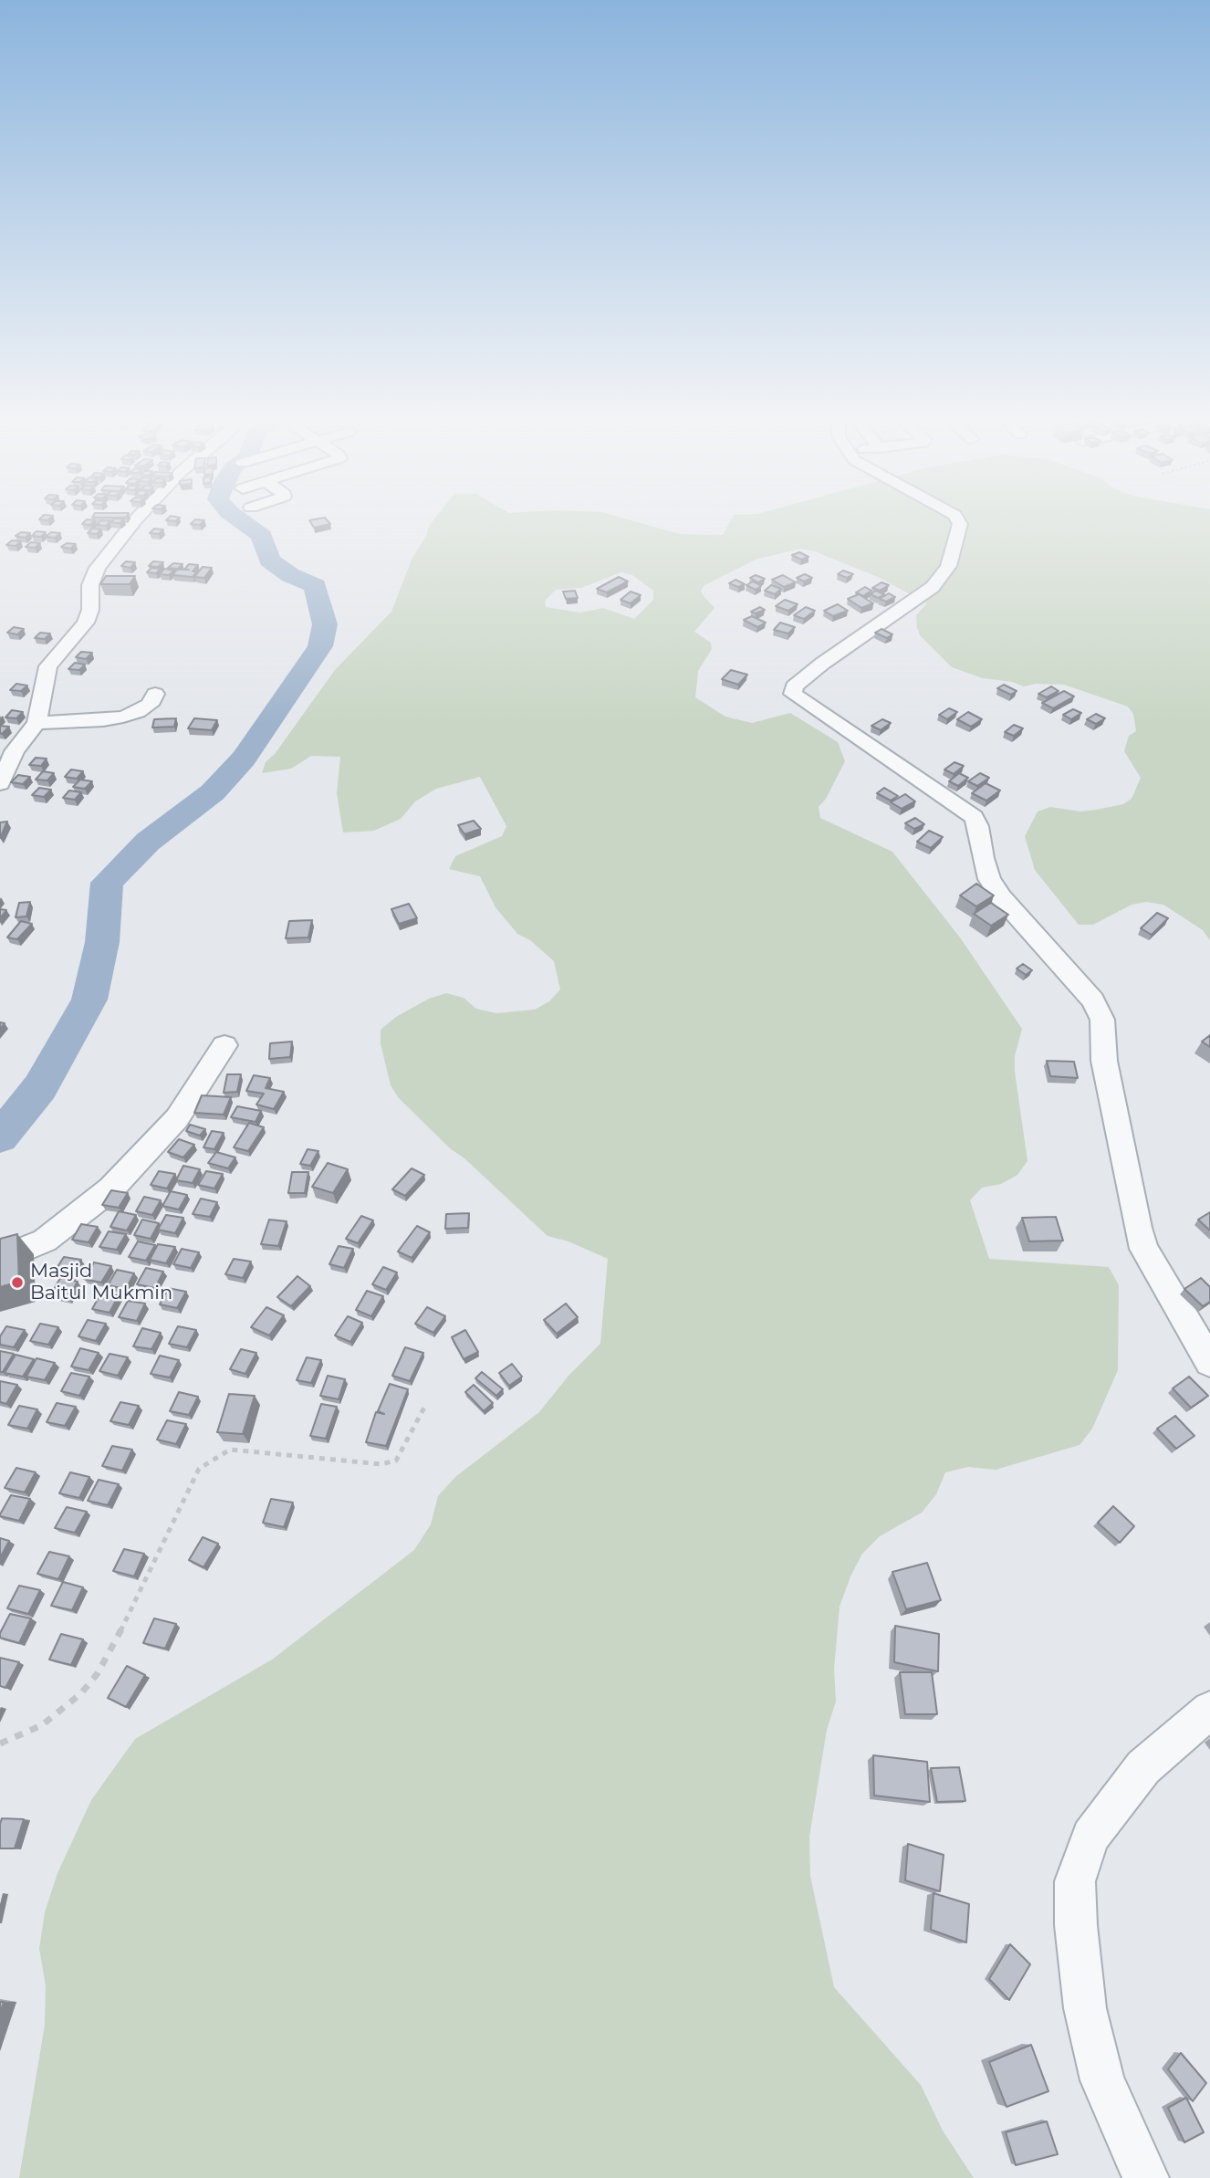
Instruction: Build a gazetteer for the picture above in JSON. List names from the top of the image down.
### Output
{
  "places": ["Masjid Baitul Mukmin"]
}
